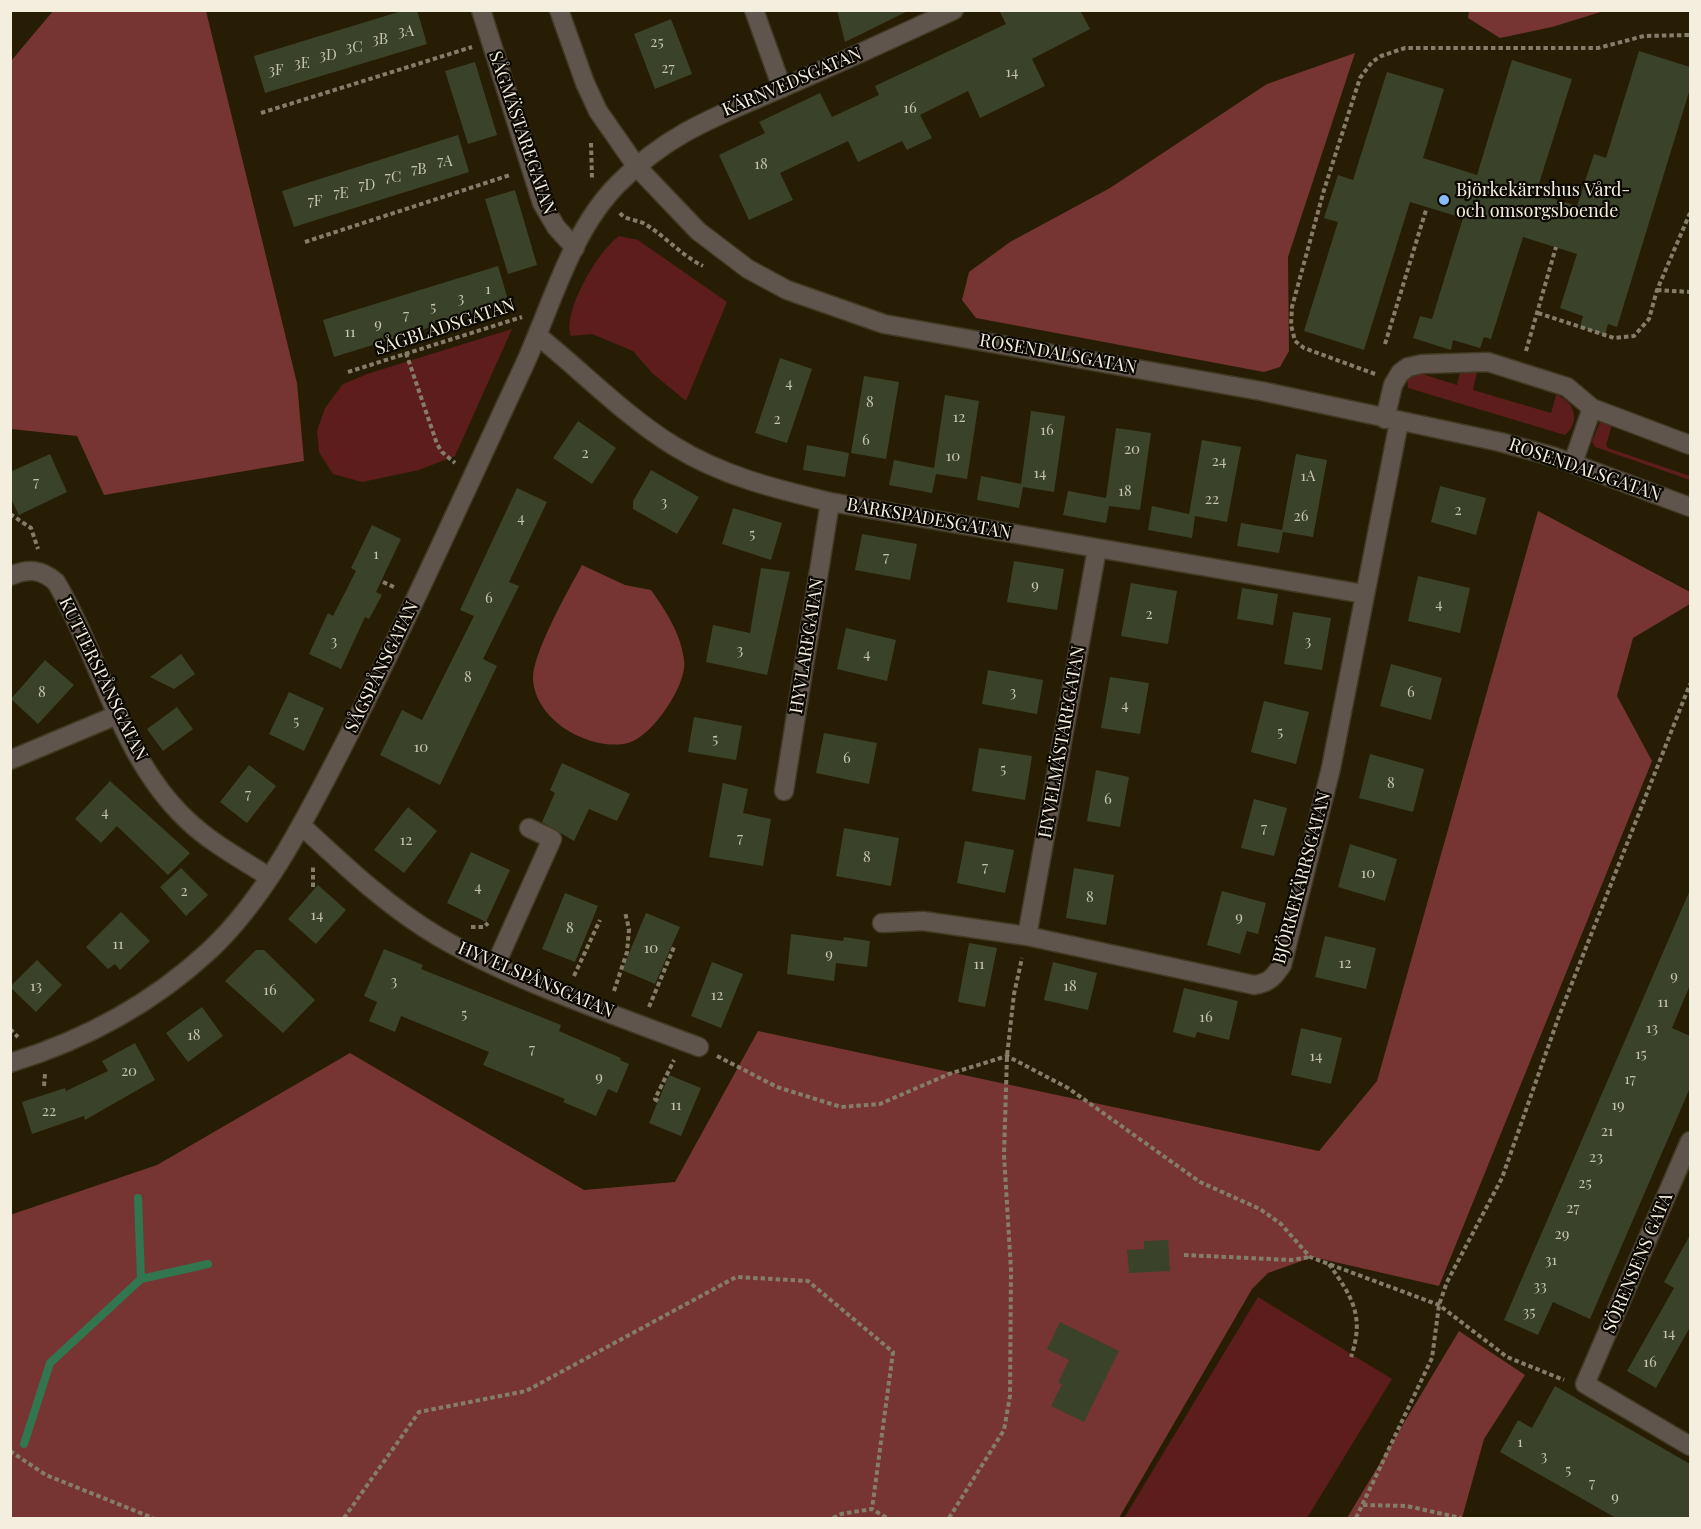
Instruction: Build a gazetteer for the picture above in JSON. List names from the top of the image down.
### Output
{
  "streets": {
    "street": [
      "KÄRNVEDSGATAN",
      "SÅGMÄSTAREGATAN",
      "ROSENDALSGATAN",
      "BARKSPADESGATAN",
      "HYVLAREGATAN",
      "SÅGSPÅNSGATAN",
      "KUTTERSPÅNSGATAN",
      "HYVELMÄSTAREGATAN",
      "BJÖRKEKÄRRSGATAN",
      "HYVELSPÅNSGATAN",
      "SÖRENSENS GATA"
    ],
    "path": ["SÅGBLADSGATAN"]
  },
  "crossings": [
    ["KÄRNVEDSGATAN", "ROSENDALSGATAN"],
    ["KÄRNVEDSGATAN", "SÅGSPÅNSGATAN"],
    ["SÅGMÄSTAREGATAN", "SÅGSPÅNSGATAN"],
    ["SÅGBLADSGATAN", "SÅGSPÅNSGATAN"],
    ["ROSENDALSGATAN", "SÅGSPÅNSGATAN"],
    ["ROSENDALSGATAN", "BJÖRKEKÄRRSGATAN"],
    ["BARKSPADESGATAN", "HYVLAREGATAN"],
    ["BARKSPADESGATAN", "SÅGSPÅNSGATAN"],
    ["BARKSPADESGATAN", "HYVELMÄSTAREGATAN"],
    ["BARKSPADESGATAN", "BJÖRKEKÄRRSGATAN"],
    ["SÅGSPÅNSGATAN", "KUTTERSPÅNSGATAN"],
    ["SÅGSPÅNSGATAN", "HYVELSPÅNSGATAN"],
    ["HYVELMÄSTAREGATAN", "BJÖRKEKÄRRSGATAN"]
  ],
  "places": ["Björkekärrshus Vård- och omsorgsboende"],
  "house_numbers": [
    "3A",
    "3B",
    "25",
    "3C",
    "3D",
    "3E",
    "27",
    "3F",
    "14",
    "16",
    "7A",
    "18",
    "7B",
    "7C",
    "7D",
    "7E",
    "7F",
    "1",
    "3",
    "5",
    "7",
    "9",
    "11",
    "4",
    "8",
    "12",
    "2",
    "16",
    "6",
    "20",
    "2",
    "10",
    "24",
    "14",
    "1A",
    "7",
    "18",
    "22",
    "3",
    "2",
    "26",
    "4",
    "5",
    "1",
    "7",
    "9",
    "6",
    "4",
    "2",
    "3",
    "3",
    "3",
    "4",
    "8",
    "8",
    "3",
    "6",
    "4",
    "5",
    "5",
    "5",
    "10",
    "6",
    "5",
    "8",
    "7",
    "6",
    "4",
    "7",
    "7",
    "12",
    "8",
    "7",
    "10",
    "4",
    "2",
    "8",
    "14",
    "9",
    "8",
    "11",
    "10",
    "9",
    "12",
    "11",
    "9",
    "3",
    "13",
    "18",
    "16",
    "12",
    "11",
    "5",
    "16",
    "13",
    "18",
    "7",
    "15",
    "14",
    "20",
    "9",
    "17",
    "11",
    "19",
    "22",
    "21",
    "23",
    "25",
    "27",
    "29",
    "31",
    "33",
    "35",
    "14",
    "16",
    "1",
    "3",
    "5",
    "7",
    "9"
  ]
}
